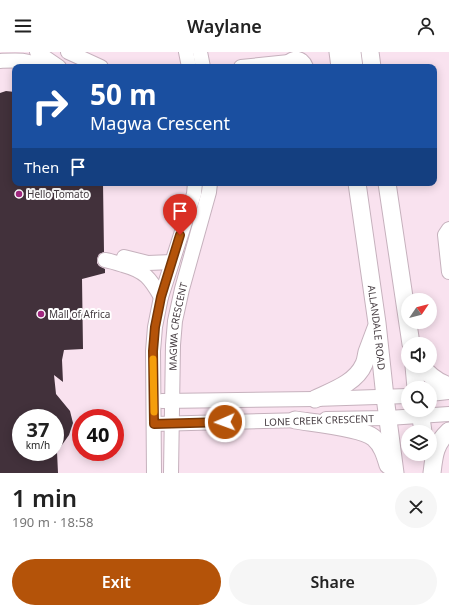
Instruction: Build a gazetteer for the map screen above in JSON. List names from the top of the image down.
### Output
{
  "streets": {
    "main road": ["ALLANDALE ROAD"],
    "street": ["MAGWA CRESCENT", "LONE CREEK CRESCENT"]
  },
  "crossings": [
    ["MAGWA CRESCENT", "LONE CREEK CRESCENT"],
    ["ALLANDALE ROAD", "LONE CREEK CRESCENT"]
  ],
  "places": ["Hello Tomato", "Mall of Africa"],
  "north": "top right",
  "page": {
    "header": "Waylane",
    "turn": ["50 m", "Magwa Crescent"],
    "then": "Then",
    "speed": "37 km/h",
    "limit": "40",
    "heading": ["1 min", "190 m · 18:58"],
    "buttons": ["Exit", "Share"]
  }
}
